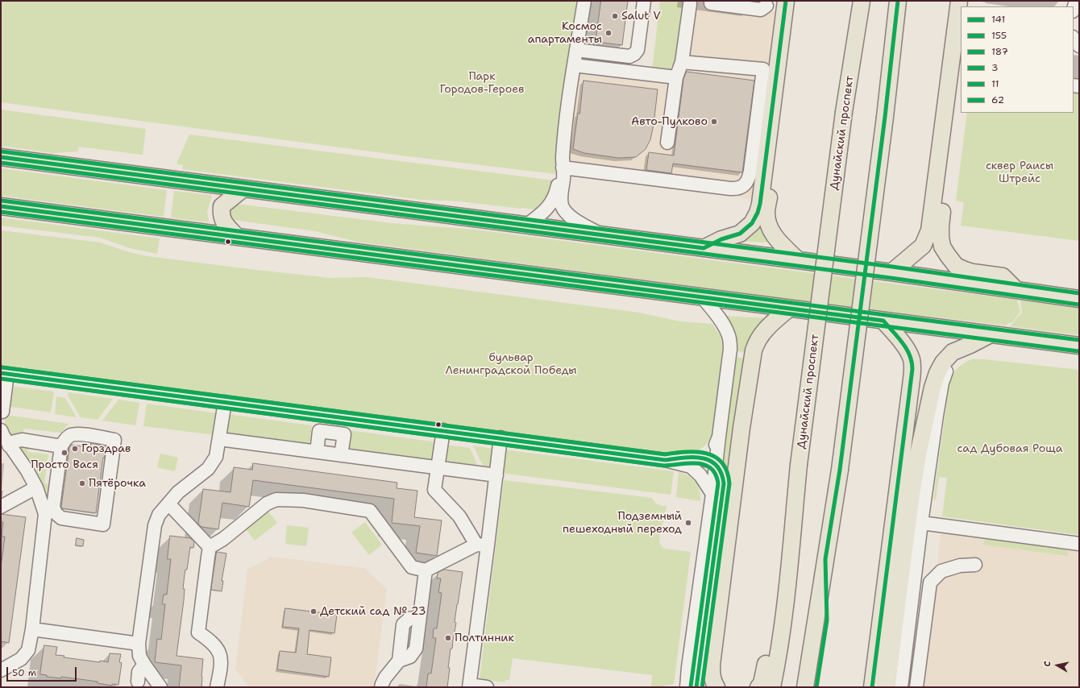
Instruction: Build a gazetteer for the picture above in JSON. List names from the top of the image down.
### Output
{
  "streets": {
    "main road": ["Дунайский проспект"]
  },
  "parks": [
    "Парк Городов-Героев",
    "сквер Раисы Штрейс",
    "бульвар Ленинградской Победы",
    "сад Дубовая Роща"
  ],
  "places": [
    "Salut V",
    "Космос апартаменты",
    "Авто-Пулково",
    "Горздрав",
    "Просто Вася",
    "Пятёрочка",
    "Подземный пешеходный переход",
    "Детский сад № 23",
    "Полтинник"
  ],
  "lines": [
    "transit line 141",
    "transit line 187",
    "transit line 155",
    "transit line 62",
    "transit line 3",
    "transit line 11"
  ],
  "legend": [
    "141",
    "155",
    "187",
    "3",
    "11",
    "62"
  ],
  "scale_bar": "50 m",
  "north": "left"
}
